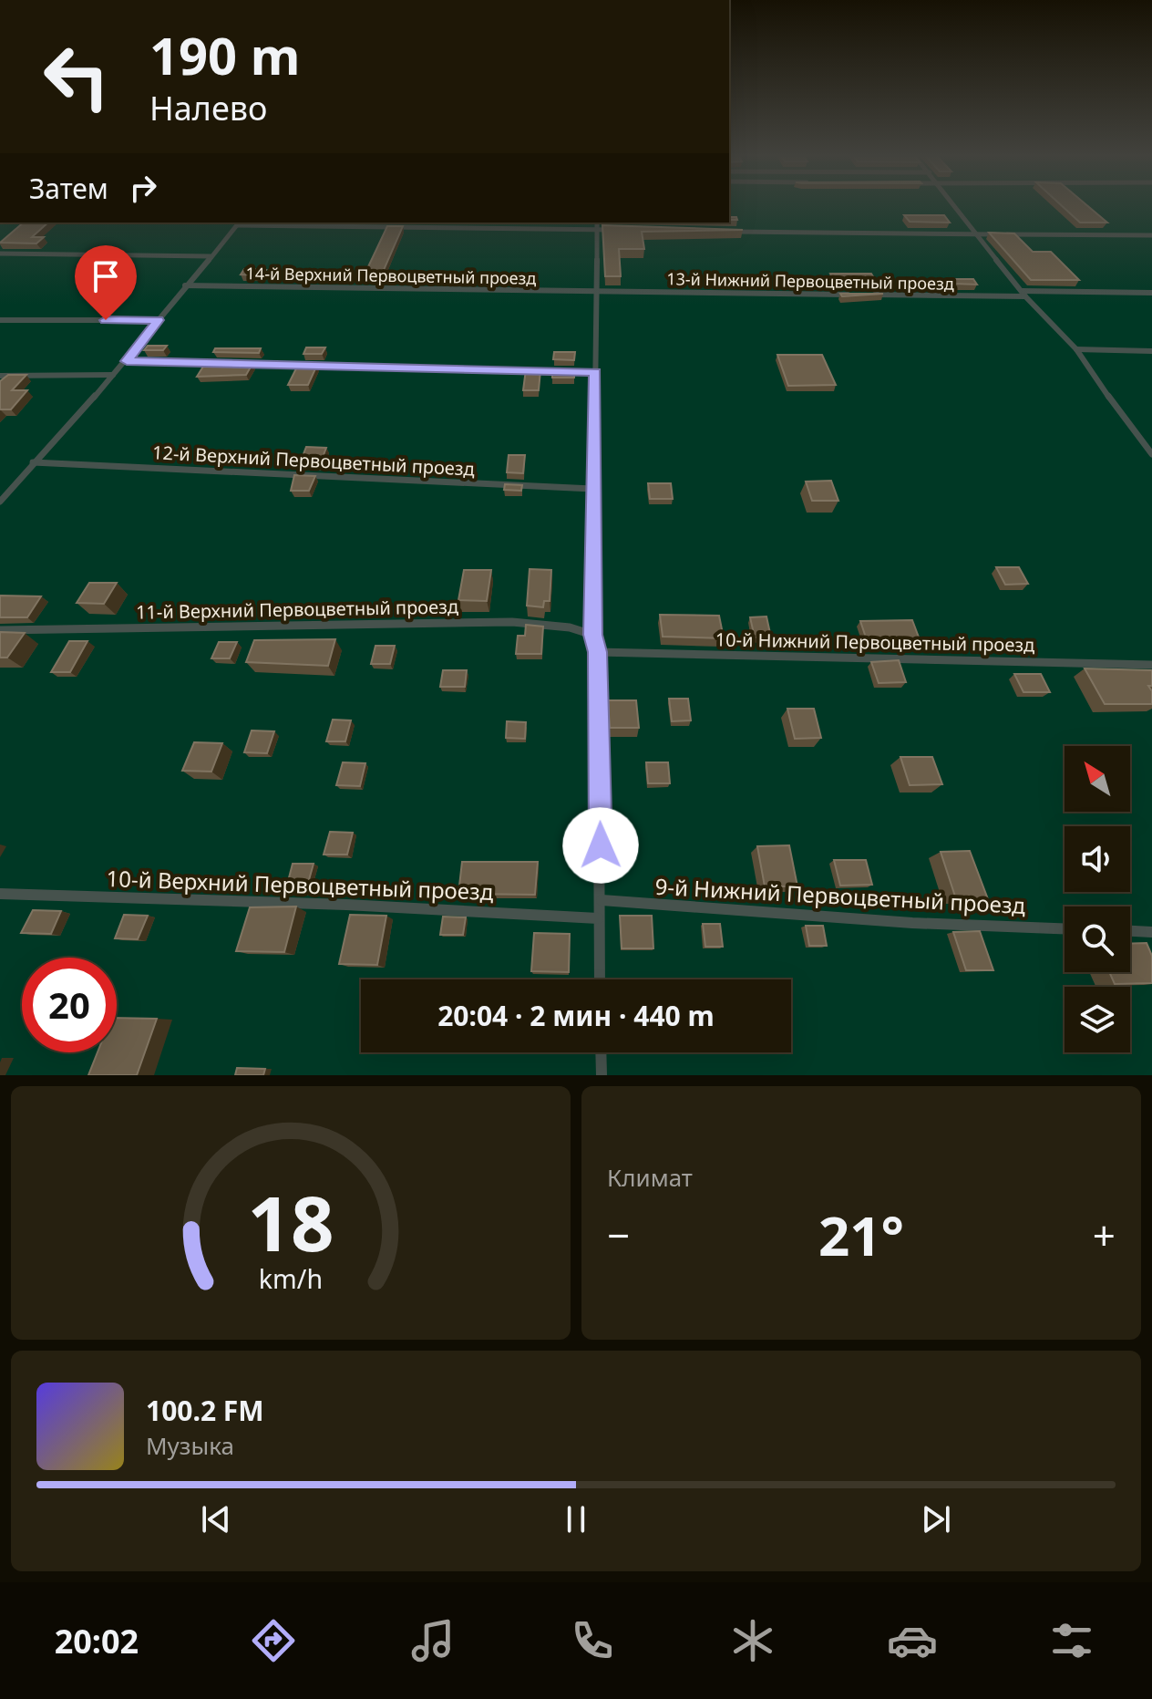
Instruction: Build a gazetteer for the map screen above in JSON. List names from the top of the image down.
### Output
{
  "streets": {
    "lane": [
      "14-й Верхний Первоцветный проезд",
      "13-й Нижний Первоцветный проезд",
      "12-й Верхний Первоцветный проезд",
      "11-й Верхний Первоцветный проезд",
      "10-й Нижний Первоцветный проезд",
      "10-й Верхний Первоцветный проезд",
      "9-й Нижний Первоцветный проезд"
    ]
  },
  "crossings": [
    ["14-й Верхний Первоцветный проезд", "13-й Нижний Первоцветный проезд"]
  ],
  "north": "top left",
  "page": {
    "turn": ["190 m", "Налево"],
    "then": "Затем",
    "limit": "20",
    "trip": "20:04 · 2 мин · 440 m",
    "tile": "Климат",
    "heat": ["−", "21°", "+"],
    "song": ["100.2 FM", "Музыка"],
    "tabs": "20:02",
    "gauge": ["18", "km/h"]
  }
}
